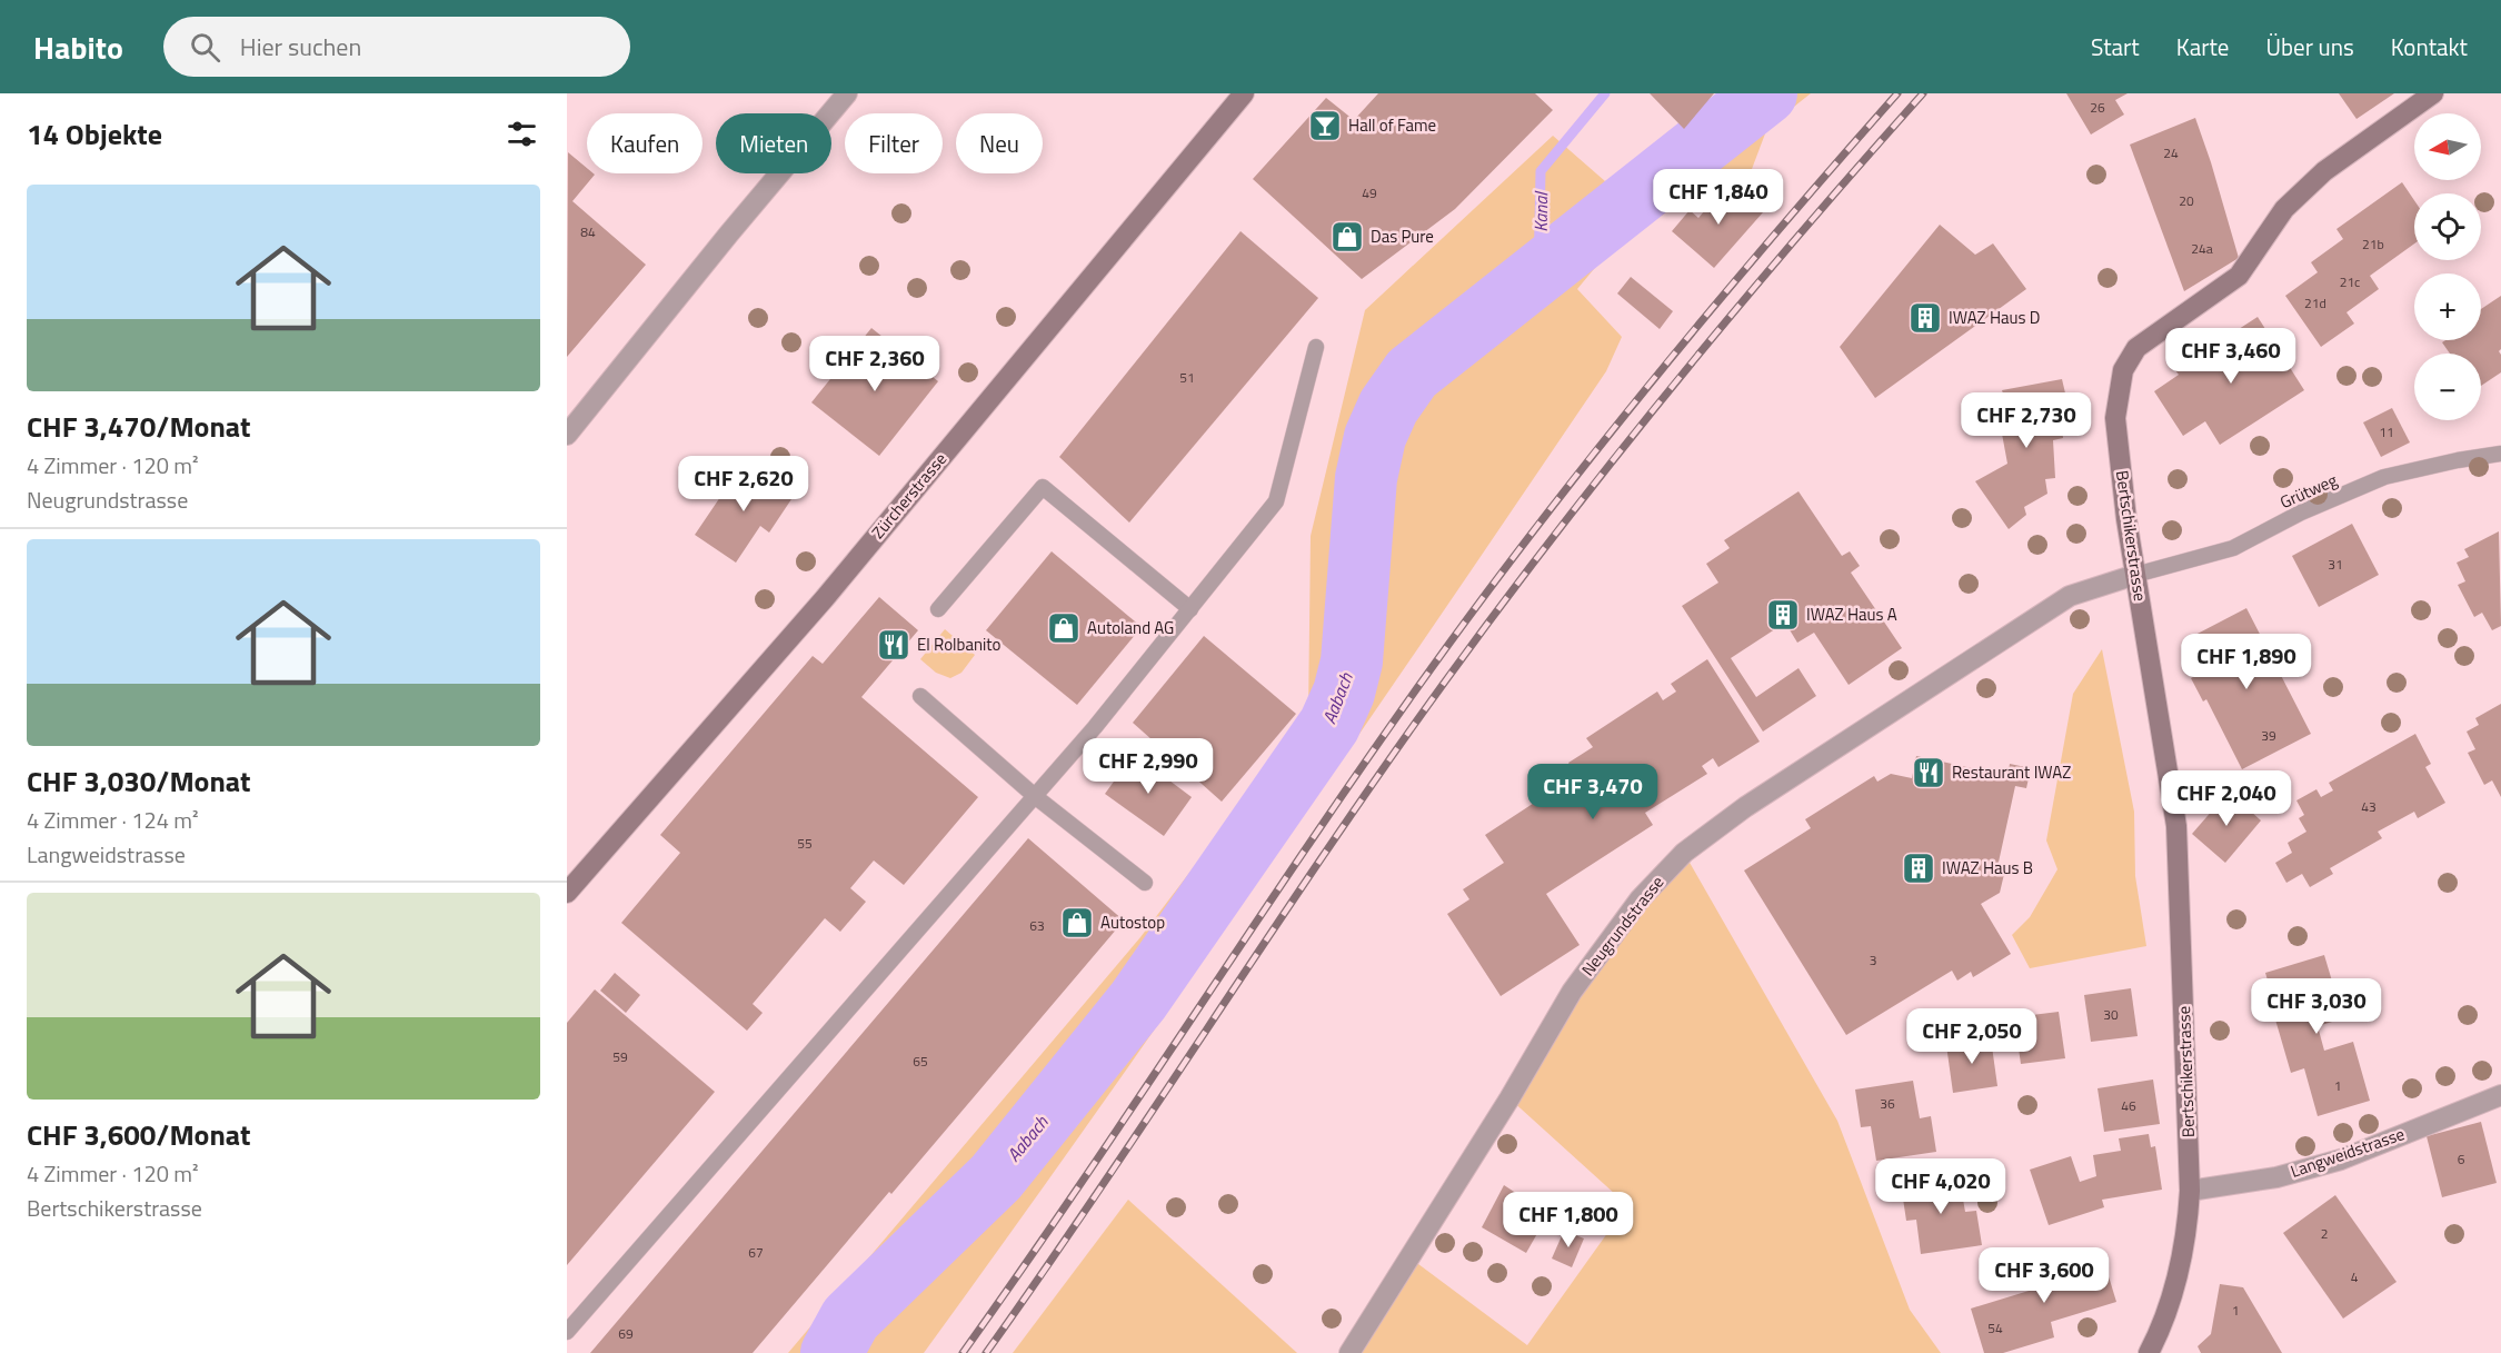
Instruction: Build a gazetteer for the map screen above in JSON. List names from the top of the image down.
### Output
{
  "streets": {
    "street": [
      "Zürcherstrasse",
      "Bertschikerstrasse",
      "Neugrundstrasse",
      "Langweidstrasse"
    ],
    "lane": ["Grütweg"]
  },
  "crossings": [
    ["Grütweg", "Bertschikerstrasse"],
    ["Grütweg", "Neugrundstrasse"],
    ["Bertschikerstrasse", "Neugrundstrasse"],
    ["Bertschikerstrasse", "Langweidstrasse"]
  ],
  "water": ["Kanal", "Aabach"],
  "places": {
    "bar": ["Hall of Fame"],
    "shop": ["Das Pure", "Autoland AG", "Autostop"],
    "building": ["IWAZ Haus D", "IWAZ Haus A", "IWAZ Haus B"],
    "restaurant": ["El Rolbanito", "Restaurant IWAZ"]
  },
  "house_numbers": [
    "26",
    "24",
    "49",
    "20",
    "84",
    "21b",
    "24a",
    "21c",
    "21d",
    "51",
    "11",
    "31",
    "39",
    "43",
    "55",
    "63",
    "3",
    "30",
    "59",
    "65",
    "1",
    "36",
    "46",
    "6",
    "2",
    "67",
    "4",
    "1",
    "54",
    "69"
  ],
  "north": "left",
  "page": {
    "header": "Habito",
    "search": "Hier suchen",
    "nav": [
      "Start",
      "Karte",
      "Über uns",
      "Kontakt"
    ],
    "heading": "14 Objekte",
    "map_buttons": ["+", "−"],
    "chip": [
      "Kaufen",
      "Mieten",
      "Filter",
      "Neu"
    ],
    "price": [
      "CHF 1,840",
      "CHF 3,460",
      "CHF 2,360",
      "CHF 2,730",
      "CHF 2,620",
      "CHF 1,890",
      "CHF 2,990",
      "CHF 3,470",
      "CHF 2,040",
      "CHF 3,030",
      "CHF 2,050",
      "CHF 4,020",
      "CHF 1,800",
      "CHF 3,600"
    ],
    "list": [
      {
        "name": "CHF 3,470/Monat",
        "note": "4 Zimmer · 120 m² · Neugrundstrasse"
      },
      {
        "name": "CHF 3,030/Monat",
        "note": "4 Zimmer · 124 m² · Langweidstrasse"
      },
      {
        "name": "CHF 3,600/Monat",
        "note": "4 Zimmer · 120 m² · Bertschikerstrasse"
      }
    ]
  }
}
